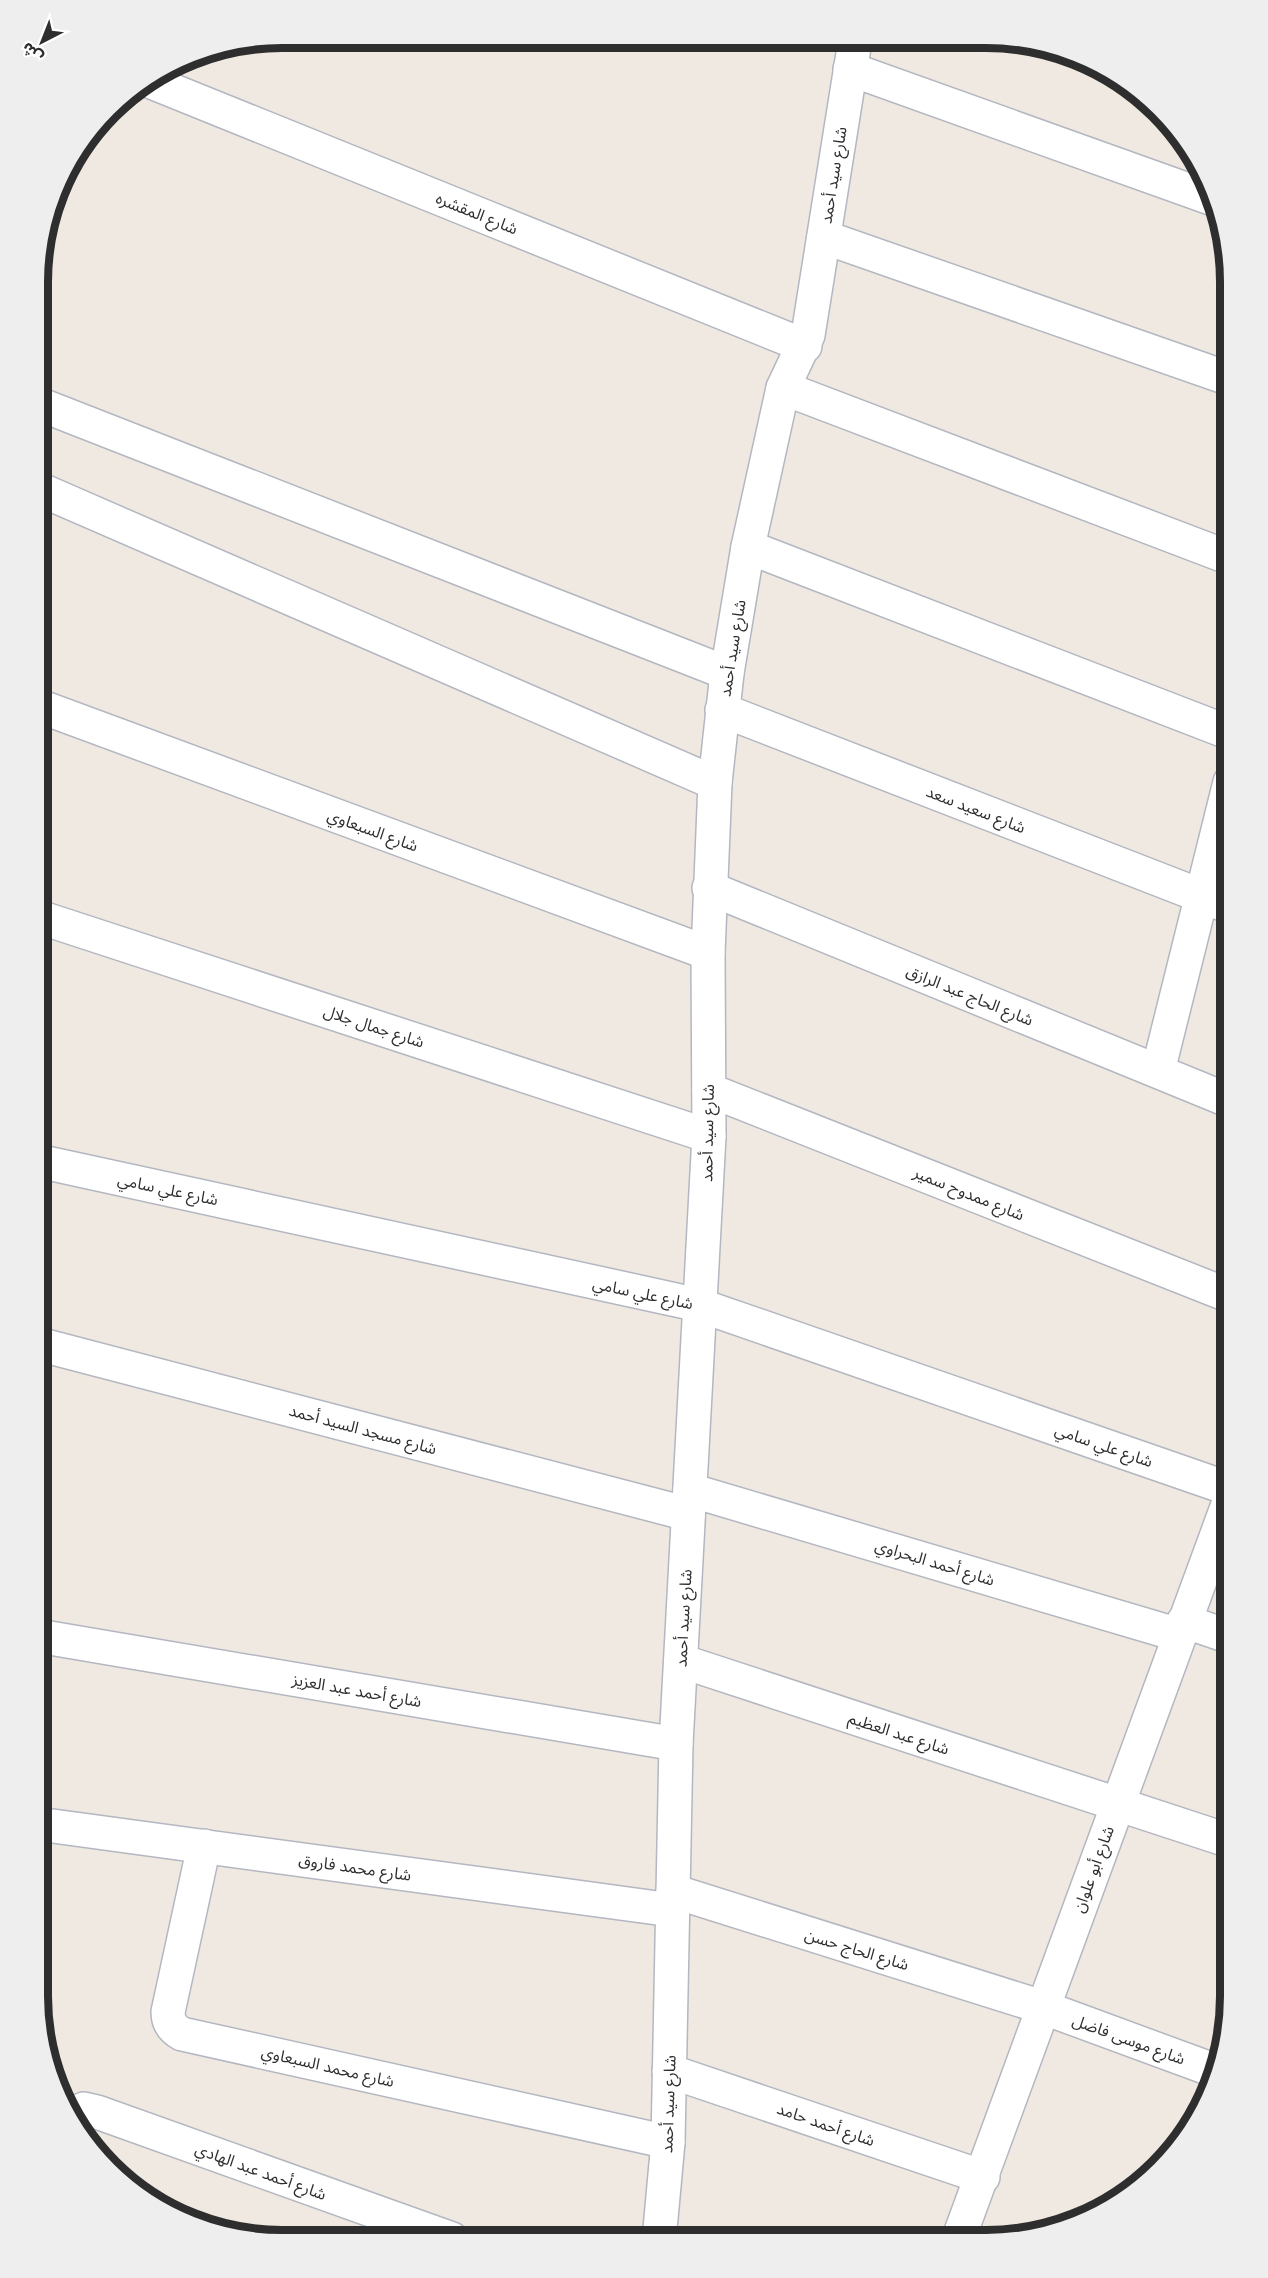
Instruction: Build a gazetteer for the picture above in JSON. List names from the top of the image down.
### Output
{
  "streets": {
    "street": [
      "شارع سيد أحمد",
      "شارع المقشره",
      "شارع سعيد سعد",
      "شارع السبعاوي",
      "شارع الحاج عبد الرازق",
      "شارع جمال جلال",
      "شارع علي سامي",
      "شارع ممدوح سمير",
      "شارع مسجد السيد أحمد",
      "شارع أحمد البحراوي",
      "شارع أحمد عبد العزيز",
      "شارع عبد العظيم",
      "شارع محمد فاروق",
      "شارع أبو علوان",
      "شارع الحاج حسن",
      "شارع موسى فاضل",
      "شارع محمد السبعاوي",
      "شارع أحمد حامد",
      "شارع أحمد عبد الهادي"
    ]
  },
  "crossings": [
    ["شارع سيد أحمد", "شارع المقشره"],
    ["شارع سيد أحمد", "شارع سعيد سعد"],
    ["شارع سيد أحمد", "شارع السبعاوي"],
    ["شارع سيد أحمد", "شارع الحاج عبد الرازق"],
    ["شارع سيد أحمد", "شارع جمال جلال"],
    ["شارع سيد أحمد", "شارع علي سامي"],
    ["شارع سيد أحمد", "شارع ممدوح سمير"],
    ["شارع سيد أحمد", "شارع مسجد السيد أحمد"],
    ["شارع سيد أحمد", "شارع أحمد البحراوي"],
    ["شارع سيد أحمد", "شارع أحمد عبد العزيز"],
    ["شارع سيد أحمد", "شارع عبد العظيم"],
    ["شارع سيد أحمد", "شارع محمد فاروق"],
    ["شارع سيد أحمد", "شارع الحاج حسن"],
    ["شارع سيد أحمد", "شارع محمد السبعاوي"],
    ["شارع سيد أحمد", "شارع أحمد حامد"],
    ["شارع مسجد السيد أحمد", "شارع أحمد البحراوي"],
    ["شارع أحمد البحراوي", "شارع أبو علوان"],
    ["شارع عبد العظيم", "شارع أبو علوان"],
    ["شارع محمد فاروق", "شارع الحاج حسن"],
    ["شارع محمد فاروق", "شارع محمد السبعاوي"],
    ["شارع أبو علوان", "شارع الحاج حسن"],
    ["شارع أبو علوان", "شارع موسى فاضل"],
    ["شارع أبو علوان", "شارع أحمد حامد"],
    ["شارع الحاج حسن", "شارع موسى فاضل"]
  ],
  "north": "bottom left"
}
